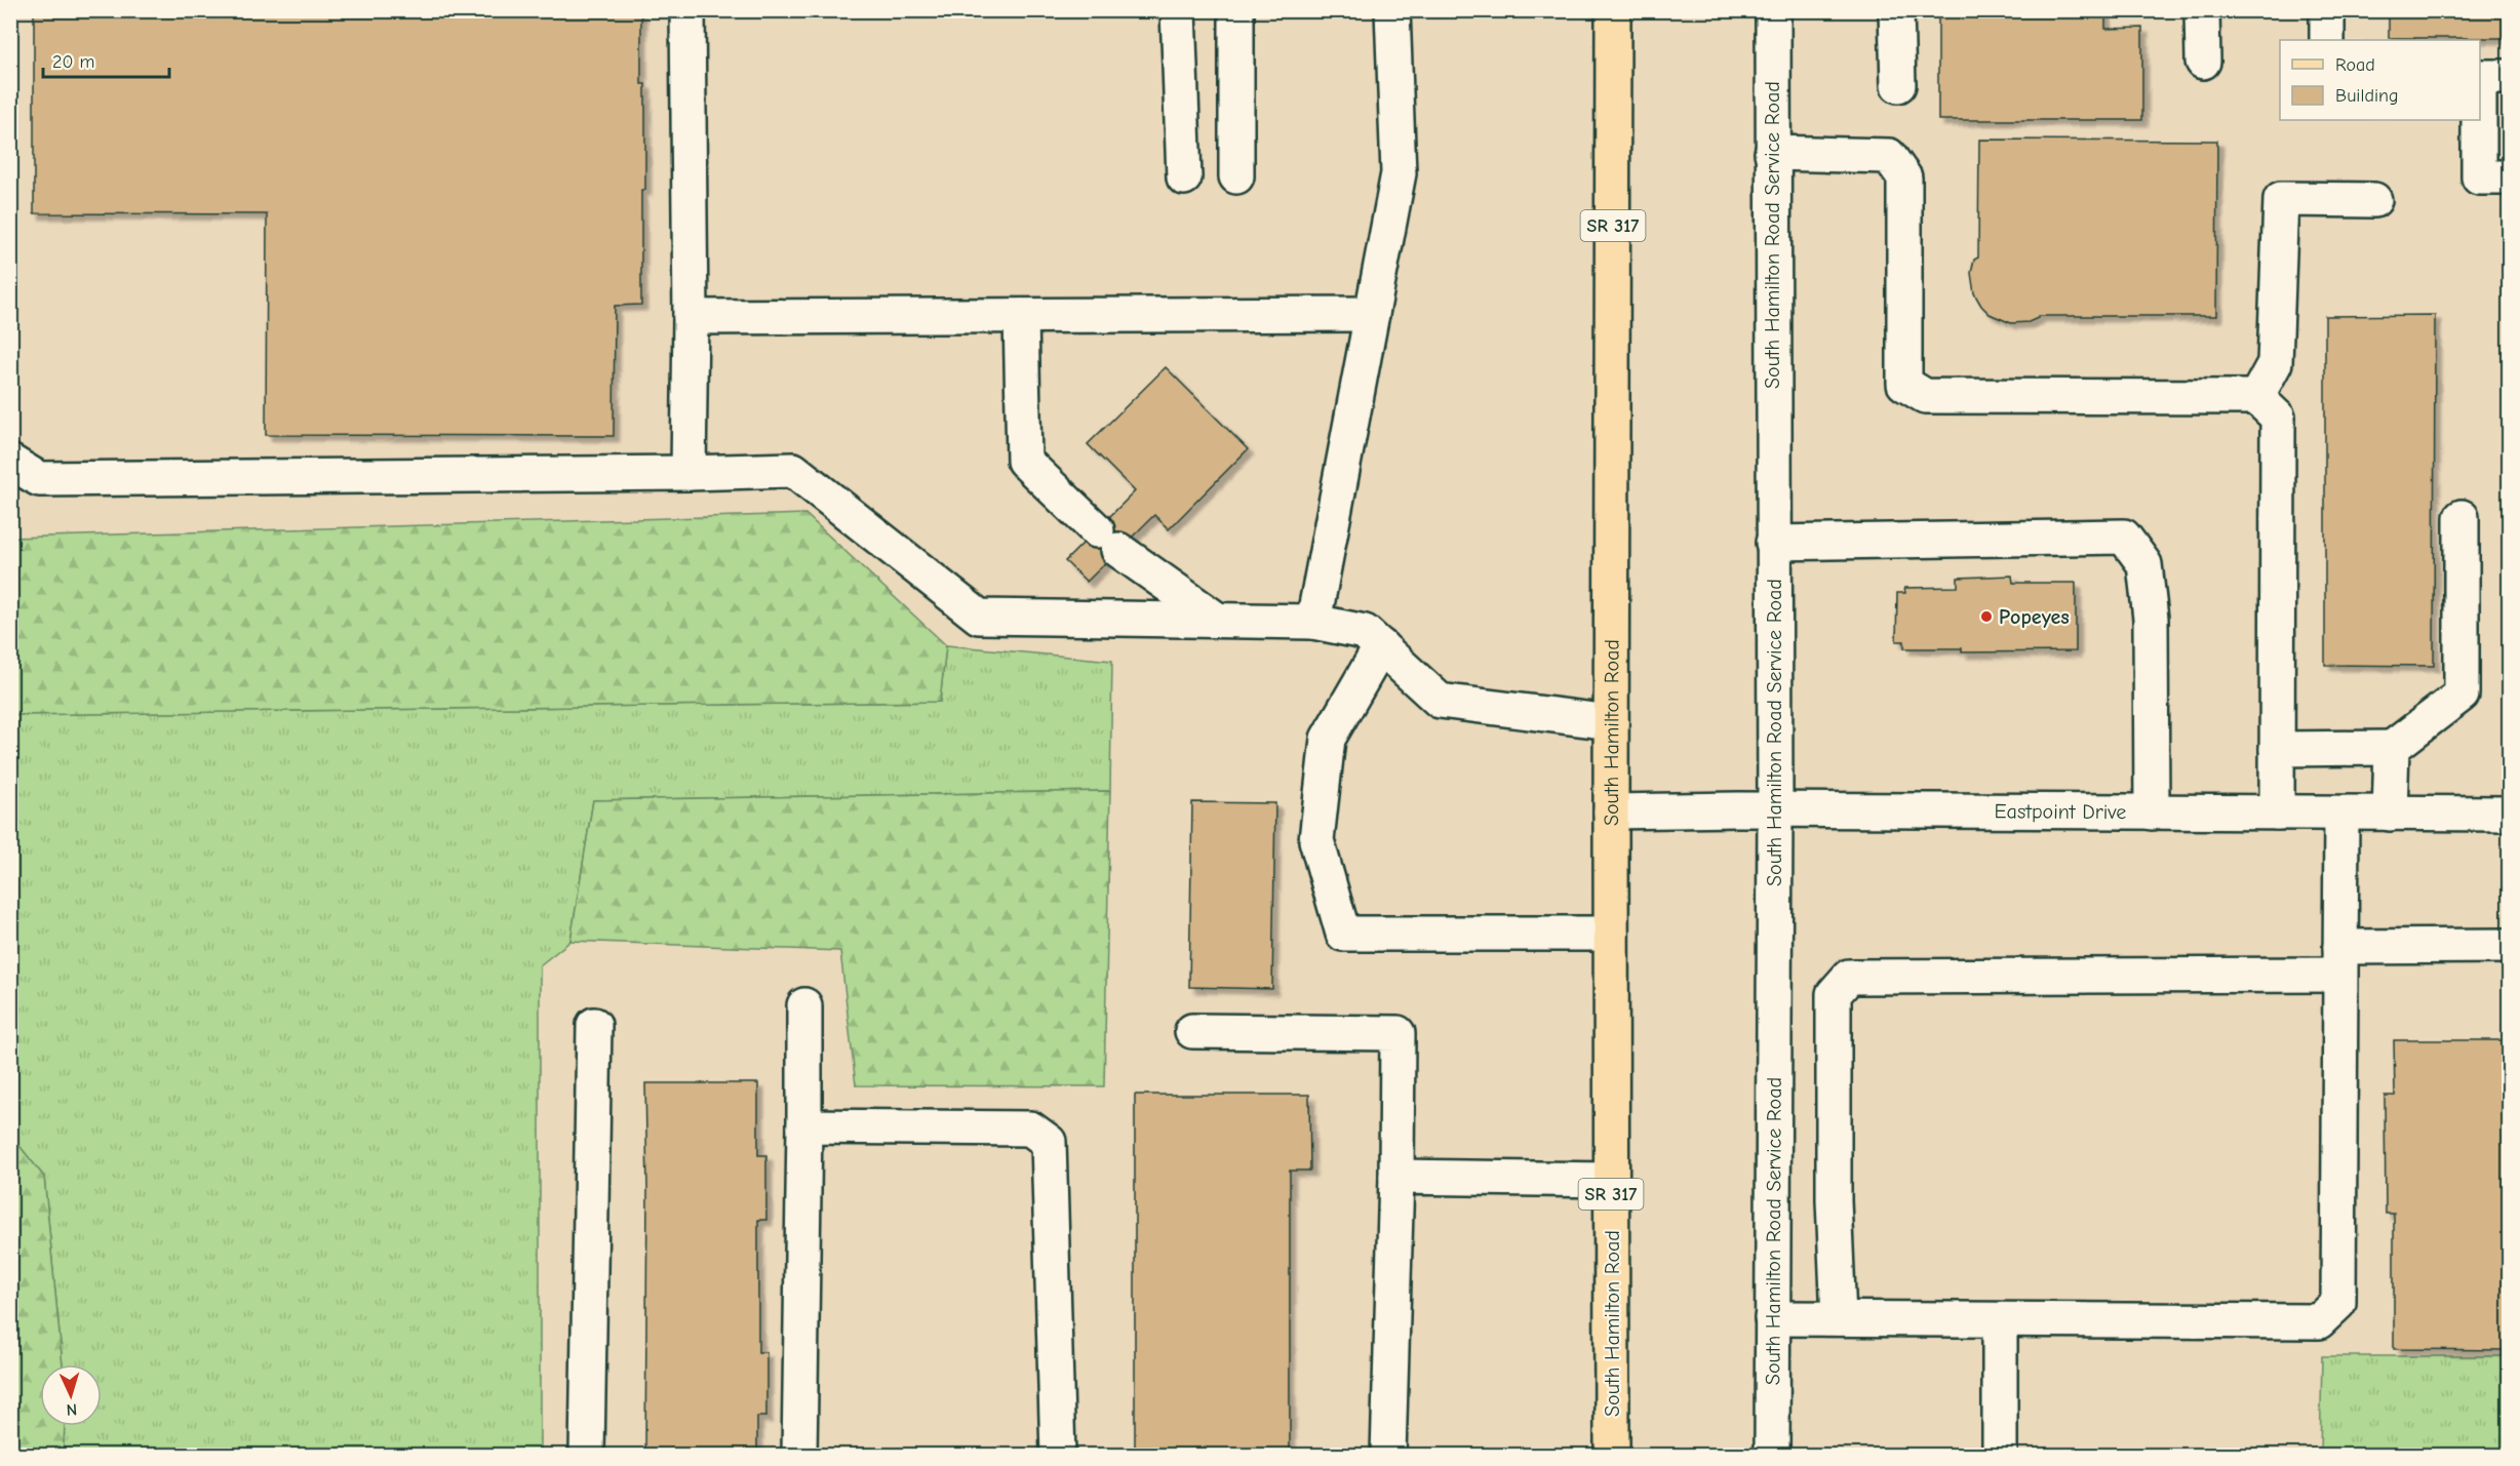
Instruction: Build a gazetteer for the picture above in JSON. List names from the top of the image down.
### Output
{
  "streets": {
    "main road": ["SR 317", "South Hamilton Road"],
    "street": ["South Hamilton Road Service Road", "Eastpoint Drive"]
  },
  "crossings": [
    ["South Hamilton Road Service Road", "Eastpoint Drive"],
    ["South Hamilton Road", "Eastpoint Drive"]
  ],
  "places": ["Popeyes"],
  "legend": ["Road", "Building"],
  "scale_bar": "20 m",
  "north": "bottom"
}
